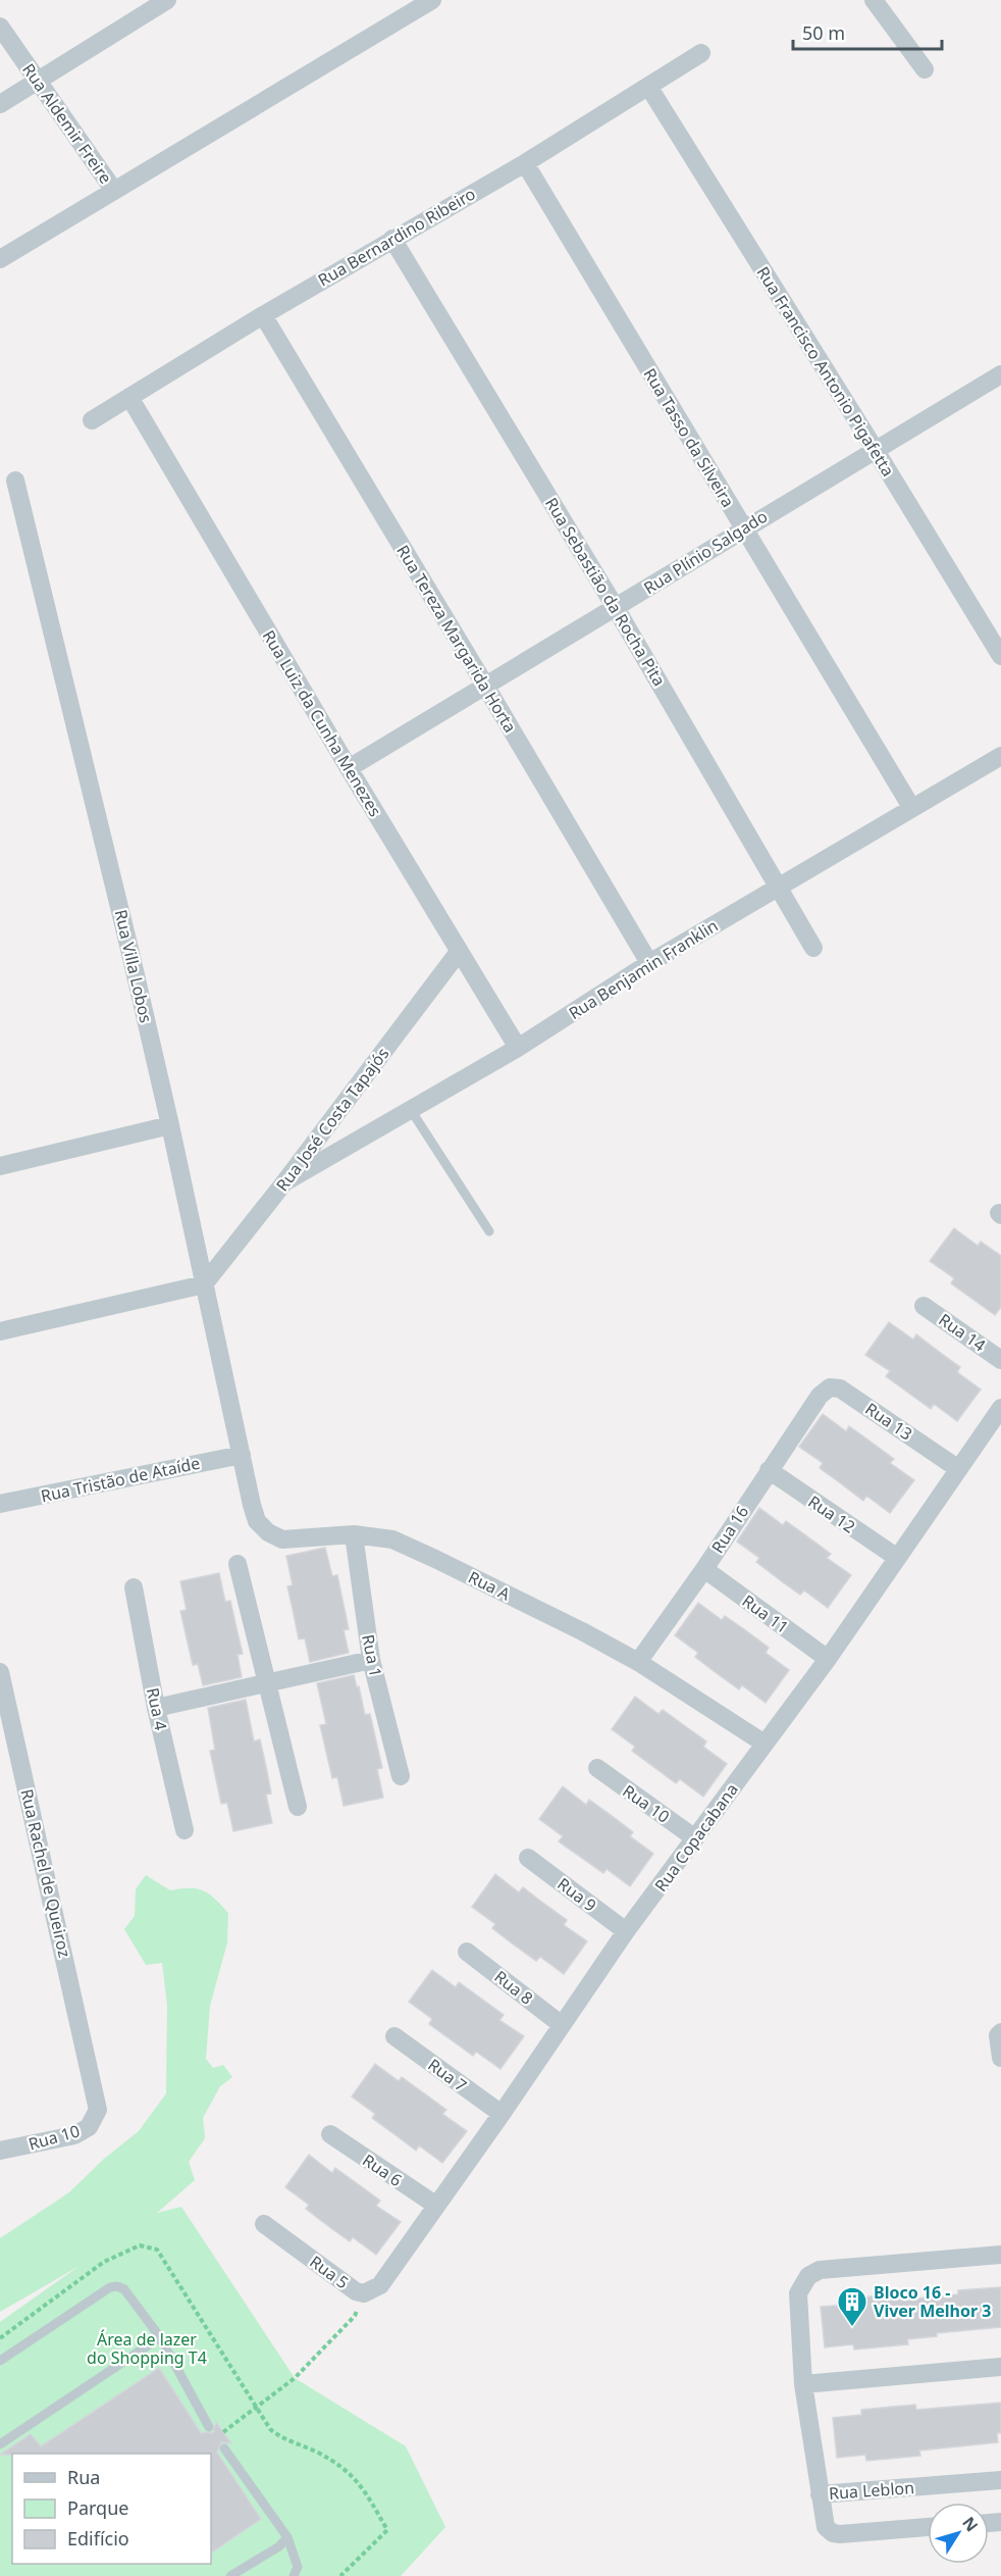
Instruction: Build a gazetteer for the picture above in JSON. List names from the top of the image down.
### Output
{
  "streets": {
    "street": [
      "Rua Aldemir Freire",
      "Rua Bernardino Ribeiro",
      "Rua Francisco Antonio Pigafetta",
      "Rua Tasso da Silveira",
      "Rua Plínio Salgado",
      "Rua Sebastião da Rocha Pita",
      "Rua Tereza Margarida Horta",
      "Rua Luiz da Cunha Menezes",
      "Rua Villa Lobos",
      "Rua Benjamin Franklin",
      "Rua José Costa Tapajós",
      "Rua 14",
      "Rua 13",
      "Rua Tristão de Ataíde",
      "Rua 12",
      "Rua 16",
      "Rua A",
      "Rua 11",
      "Rua 1",
      "Rua 4",
      "Rua 10",
      "Rua Copacabana",
      "Rua Rachel de Queiroz",
      "Rua 9",
      "Rua 8",
      "Rua 7",
      "Rua 6",
      "Rua 5",
      "Rua Leblon"
    ]
  },
  "crossings": [
    ["Rua Bernardino Ribeiro", "Rua Francisco Antonio Pigafetta"],
    ["Rua Bernardino Ribeiro", "Rua Tasso da Silveira"],
    ["Rua Bernardino Ribeiro", "Rua Sebastião da Rocha Pita"],
    ["Rua Bernardino Ribeiro", "Rua Tereza Margarida Horta"],
    ["Rua Bernardino Ribeiro", "Rua Luiz da Cunha Menezes"],
    ["Rua Francisco Antonio Pigafetta", "Rua Plínio Salgado"],
    ["Rua Tasso da Silveira", "Rua Plínio Salgado"],
    ["Rua Tasso da Silveira", "Rua Benjamin Franklin"],
    ["Rua Plínio Salgado", "Rua Sebastião da Rocha Pita"],
    ["Rua Plínio Salgado", "Rua Tereza Margarida Horta"],
    ["Rua Plínio Salgado", "Rua Luiz da Cunha Menezes"],
    ["Rua Sebastião da Rocha Pita", "Rua Benjamin Franklin"],
    ["Rua Tereza Margarida Horta", "Rua Benjamin Franklin"],
    ["Rua Luiz da Cunha Menezes", "Rua Benjamin Franklin"],
    ["Rua Luiz da Cunha Menezes", "Rua José Costa Tapajós"],
    ["Rua Villa Lobos", "Rua José Costa Tapajós"],
    ["Rua Villa Lobos", "Rua Tristão de Ataíde"],
    ["Rua Villa Lobos", "Rua A"],
    ["Rua Benjamin Franklin", "Rua José Costa Tapajós"],
    ["Rua 13", "Rua 16"],
    ["Rua 13", "Rua Copacabana"],
    ["Rua Tristão de Ataíde", "Rua A"],
    ["Rua 12", "Rua 16"],
    ["Rua 12", "Rua Copacabana"],
    ["Rua 16", "Rua A"],
    ["Rua 16", "Rua 11"],
    ["Rua A", "Rua 1"],
    ["Rua A", "Rua Copacabana"],
    ["Rua 11", "Rua Copacabana"],
    ["Rua 10", "Rua Copacabana"],
    ["Rua 10", "Rua Rachel de Queiroz"],
    ["Rua Copacabana", "Rua 9"],
    ["Rua Copacabana", "Rua 8"],
    ["Rua Copacabana", "Rua 7"],
    ["Rua Copacabana", "Rua 6"],
    ["Rua Copacabana", "Rua 5"]
  ],
  "parks": ["Área de lazer do Shopping T4"],
  "places": {
    "building": ["Bloco 16 - Viver Melhor 3"]
  },
  "legend": ["Rua", "Parque", "Edifício"],
  "scale_bar": "50 m",
  "north": "top right"
}
